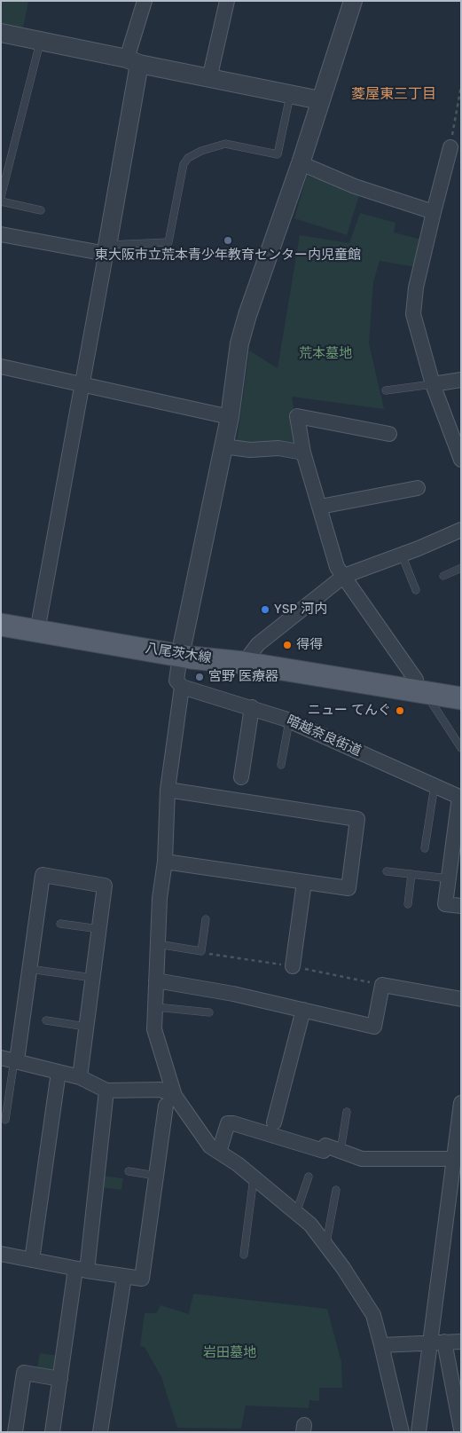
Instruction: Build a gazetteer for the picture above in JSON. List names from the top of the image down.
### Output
{
  "streets": {
    "main road": ["八尾茨木線"],
    "street": ["暗越奈良街道"]
  },
  "districts": ["菱屋東三丁目"],
  "parks": ["荒本墓地", "岩田墓地"],
  "places": [
    "東大阪市立荒本青少年教育センター内児童館",
    "YSP 河内",
    "得得",
    "宮野 医療器",
    "ニュー てんぐ"
  ]
}
